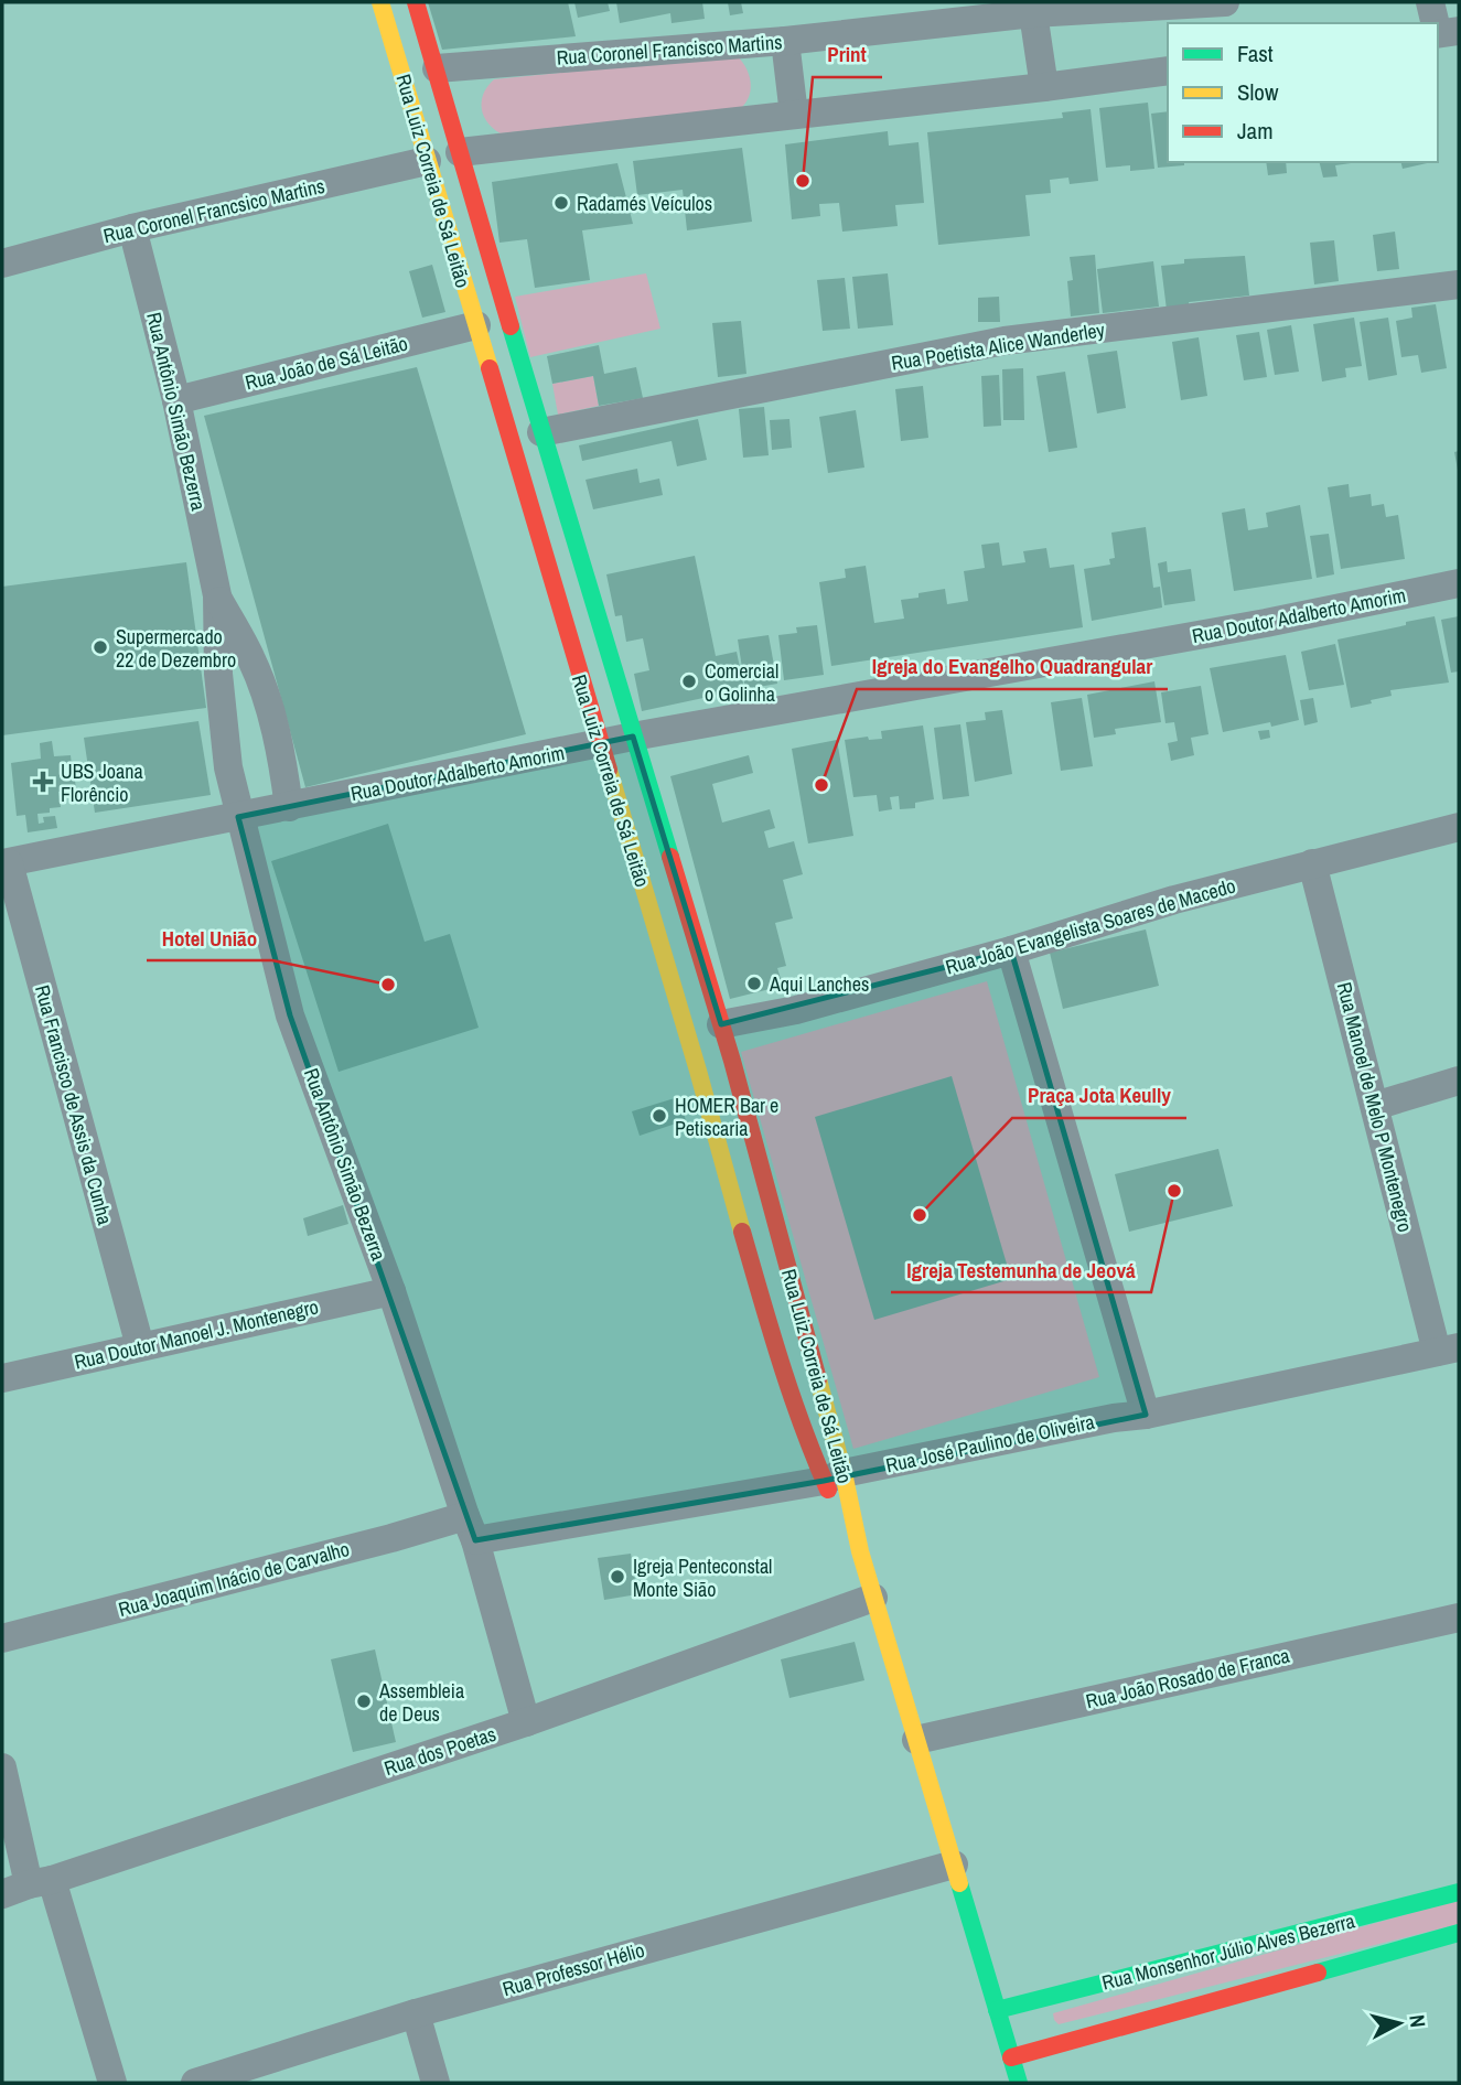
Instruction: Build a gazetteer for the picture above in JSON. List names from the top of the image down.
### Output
{
  "streets": {
    "main road": ["Rua Luiz Correia de Sá Leitão", "Rua Monsenhor Júlio Alves Bezerra"],
    "street": [
      "Rua Coronel Francisco Martins",
      "Rua Coronel Francsico Martins",
      "Rua Poetista Alice Wanderley",
      "Rua João de Sá Leitão",
      "Rua Antônio Simão Bezerra",
      "Rua Doutor Adalberto Amorim",
      "Rua João Evangelista Soares de Macedo",
      "Rua Francisco de Assis da Cunha",
      "Rua Manoel de Melo P Montenegro",
      "Rua Doutor Manoel J. Montenegro",
      "Rua José Paulino de Oliveira",
      "Rua Joaquim Inácio de Carvalho",
      "Rua João Rosado de Franca",
      "Rua dos Poetas",
      "Rua Professor Hélio"
    ]
  },
  "crossings": [
    ["Rua Coronel Francisco Martins", "Rua Luiz Correia de Sá Leitão"],
    ["Rua Luiz Correia de Sá Leitão", "Rua Coronel Francsico Martins"],
    ["Rua Luiz Correia de Sá Leitão", "Rua Poetista Alice Wanderley"],
    ["Rua Luiz Correia de Sá Leitão", "Rua João de Sá Leitão"],
    ["Rua Luiz Correia de Sá Leitão", "Rua Doutor Adalberto Amorim"],
    ["Rua Luiz Correia de Sá Leitão", "Rua João Evangelista Soares de Macedo"],
    ["Rua Luiz Correia de Sá Leitão", "Rua José Paulino de Oliveira"],
    ["Rua Luiz Correia de Sá Leitão", "Rua João Rosado de Franca"],
    ["Rua Luiz Correia de Sá Leitão", "Rua dos Poetas"],
    ["Rua Luiz Correia de Sá Leitão", "Rua Monsenhor Júlio Alves Bezerra"],
    ["Rua Luiz Correia de Sá Leitão", "Rua Professor Hélio"],
    ["Rua Coronel Francsico Martins", "Rua Antônio Simão Bezerra"],
    ["Rua João de Sá Leitão", "Rua Antônio Simão Bezerra"],
    ["Rua Antônio Simão Bezerra", "Rua Doutor Adalberto Amorim"],
    ["Rua Antônio Simão Bezerra", "Rua Doutor Manoel J. Montenegro"],
    ["Rua Antônio Simão Bezerra", "Rua José Paulino de Oliveira"],
    ["Rua Antônio Simão Bezerra", "Rua Joaquim Inácio de Carvalho"],
    ["Rua Antônio Simão Bezerra", "Rua dos Poetas"],
    ["Rua Doutor Adalberto Amorim", "Rua Francisco de Assis da Cunha"],
    ["Rua João Evangelista Soares de Macedo", "Rua Manoel de Melo P Montenegro"],
    ["Rua Francisco de Assis da Cunha", "Rua Doutor Manoel J. Montenegro"],
    ["Rua Manoel de Melo P Montenegro", "Rua José Paulino de Oliveira"],
    ["Rua José Paulino de Oliveira", "Rua Joaquim Inácio de Carvalho"]
  ],
  "places": {
    "other": [
      "Print",
      "Radamés Veículos",
      "Supermercado 22 de Dezembro",
      "Comercial o Golinha",
      "Igreja do Evangelho Quadrangular",
      "Aqui Lanches",
      "Hotel União",
      "HOMER Bar e Petiscaria",
      "Igreja Testemunha de Jeová",
      "Praça Jota Keully",
      "Igreja Penteconstal Monte Sião",
      "Assembleia de Deus"
    ],
    "health": ["UBS Joana Florêncio"]
  },
  "legend": ["Fast", "Slow", "Jam"],
  "north": "right"
}
